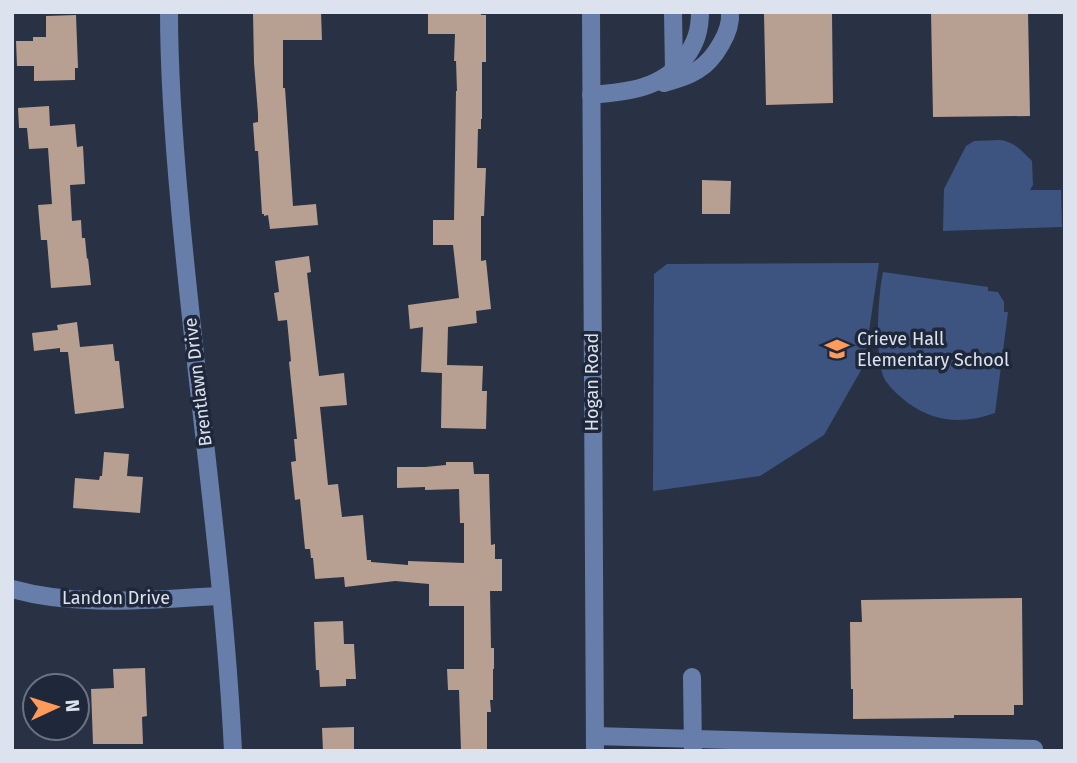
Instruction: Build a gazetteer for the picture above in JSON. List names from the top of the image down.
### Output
{
  "streets": {
    "street": ["Brentlawn Drive", "Hogan Road", "Landon Drive"]
  },
  "crossings": [
    ["Brentlawn Drive", "Landon Drive"]
  ],
  "places": {
    "school or university": ["Crieve Hall Elementary School"]
  },
  "north": "right"
}
